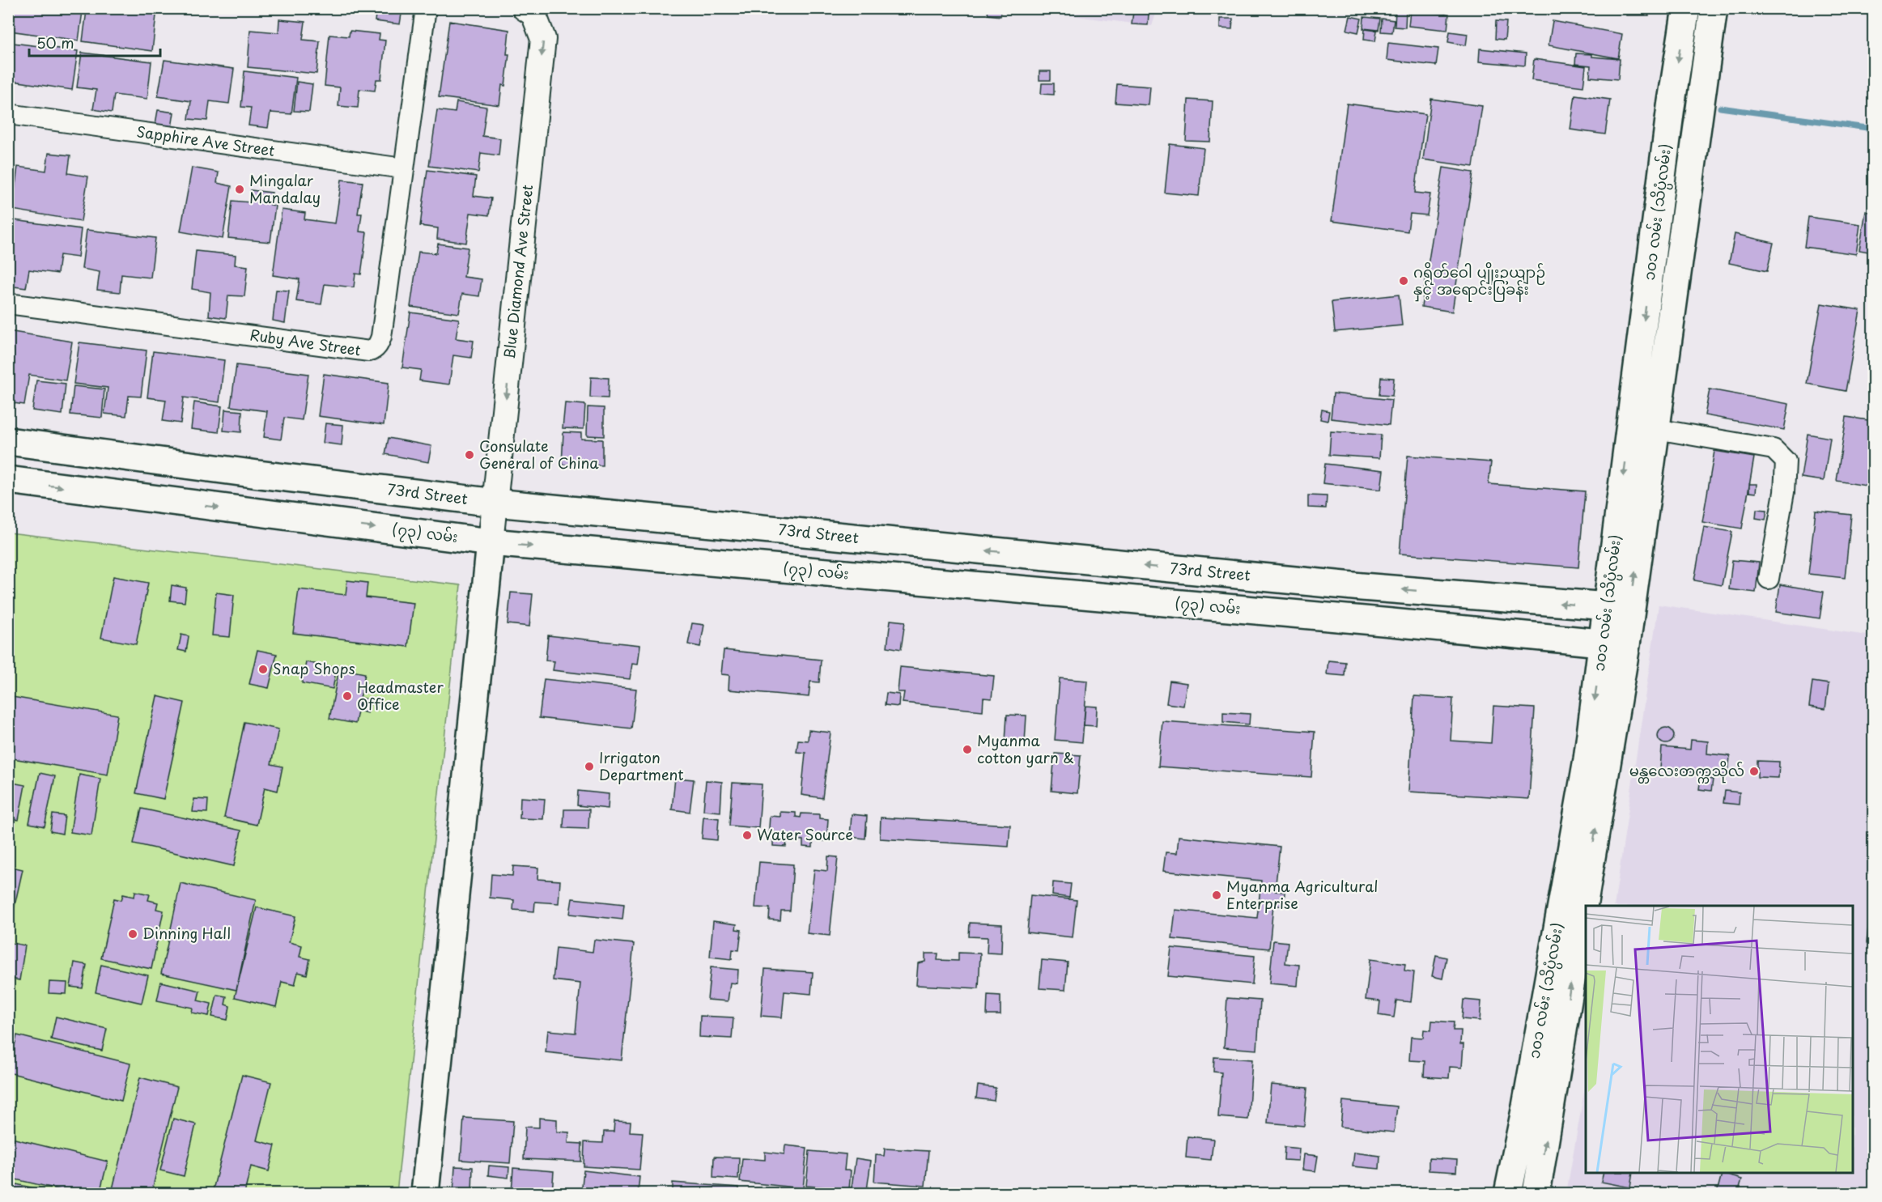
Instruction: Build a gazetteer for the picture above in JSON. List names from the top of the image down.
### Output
{
  "streets": {
    "main road": ["၁၀၁ လမ်း (သိပ္ပံလမ်း)", "73rd Street", "(၇၃) လမ်း"],
    "street": ["Sapphire Ave Street", "Blue Diamond Ave Street", "Ruby Ave Street"]
  },
  "crossings": [
    ["Sapphire Ave Street", "Ruby Ave Street"],
    ["၁၀၁ လမ်း (သိပ္ပံလမ်း)", "73rd Street"],
    ["၁၀၁ လမ်း (သိပ္ပံလမ်း)", "(၇၃) လမ်း"],
    ["Blue Diamond Ave Street", "73rd Street"],
    ["Blue Diamond Ave Street", "(၇၃) လမ်း"]
  ],
  "one_way": ["Blue Diamond Ave Street", "73rd Street", "(၇၃) လမ်း"],
  "places": [
    "Mingalar Mandalay",
    "ဂရိတ်ဝေါ ပျိုးဥယျာဉ် နှင့် အရောင်းပြခန်း",
    "Consulate General of China",
    "Snap Shops",
    "Headmaster Office",
    "Myanma cotton yarn &",
    "Irrigaton Department",
    "မန္တလေးတက္ကသိုလ်",
    "Water Source",
    "Myanma Agricultural Enterprise",
    "Dinning Hall"
  ],
  "scale_bar": "50 m"
}
